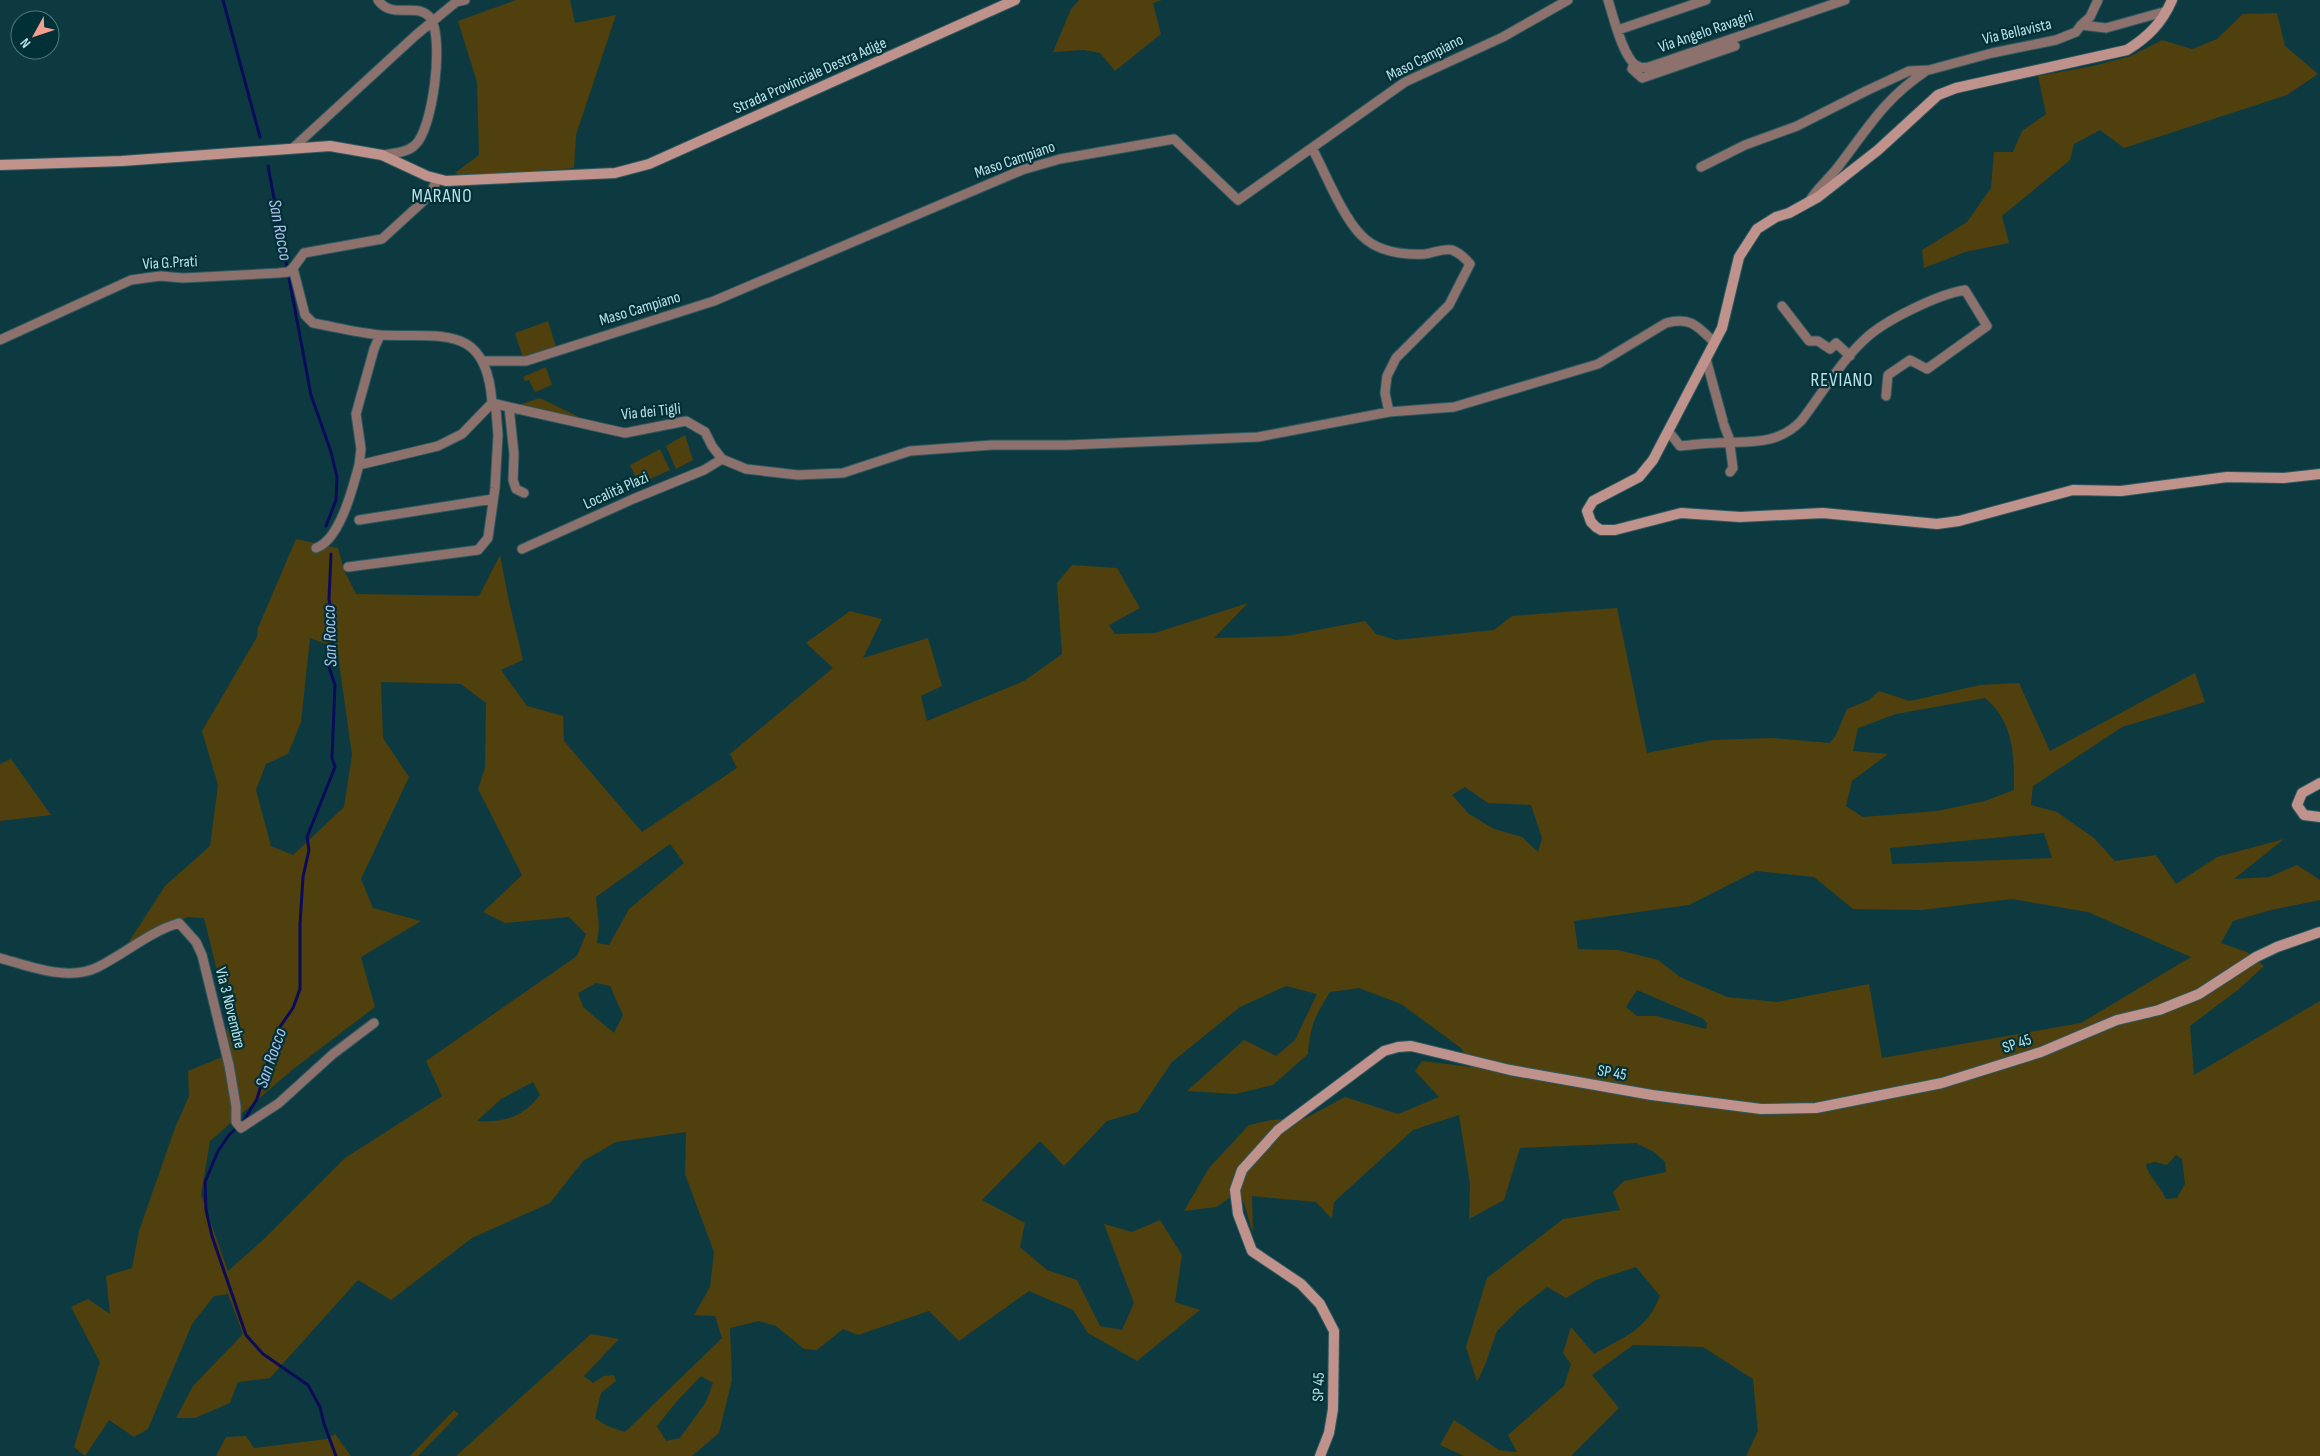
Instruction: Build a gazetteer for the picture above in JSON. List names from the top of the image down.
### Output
{
  "streets": {
    "street": [
      "Via Angelo Ravagni",
      "Via Bellavista",
      "Maso Campiano",
      "Strada Provinciale Destra Adige",
      "Via G.Prati",
      "Via dei Tigli",
      "Località Plazi",
      "Via 3 Novembre",
      "SP 45"
    ]
  },
  "crossings": [
    ["Via dei Tigli", "Località Plazi"]
  ],
  "districts": ["MARANO", "REVIANO"],
  "water": ["San Rocco"],
  "north": "bottom left"
}
